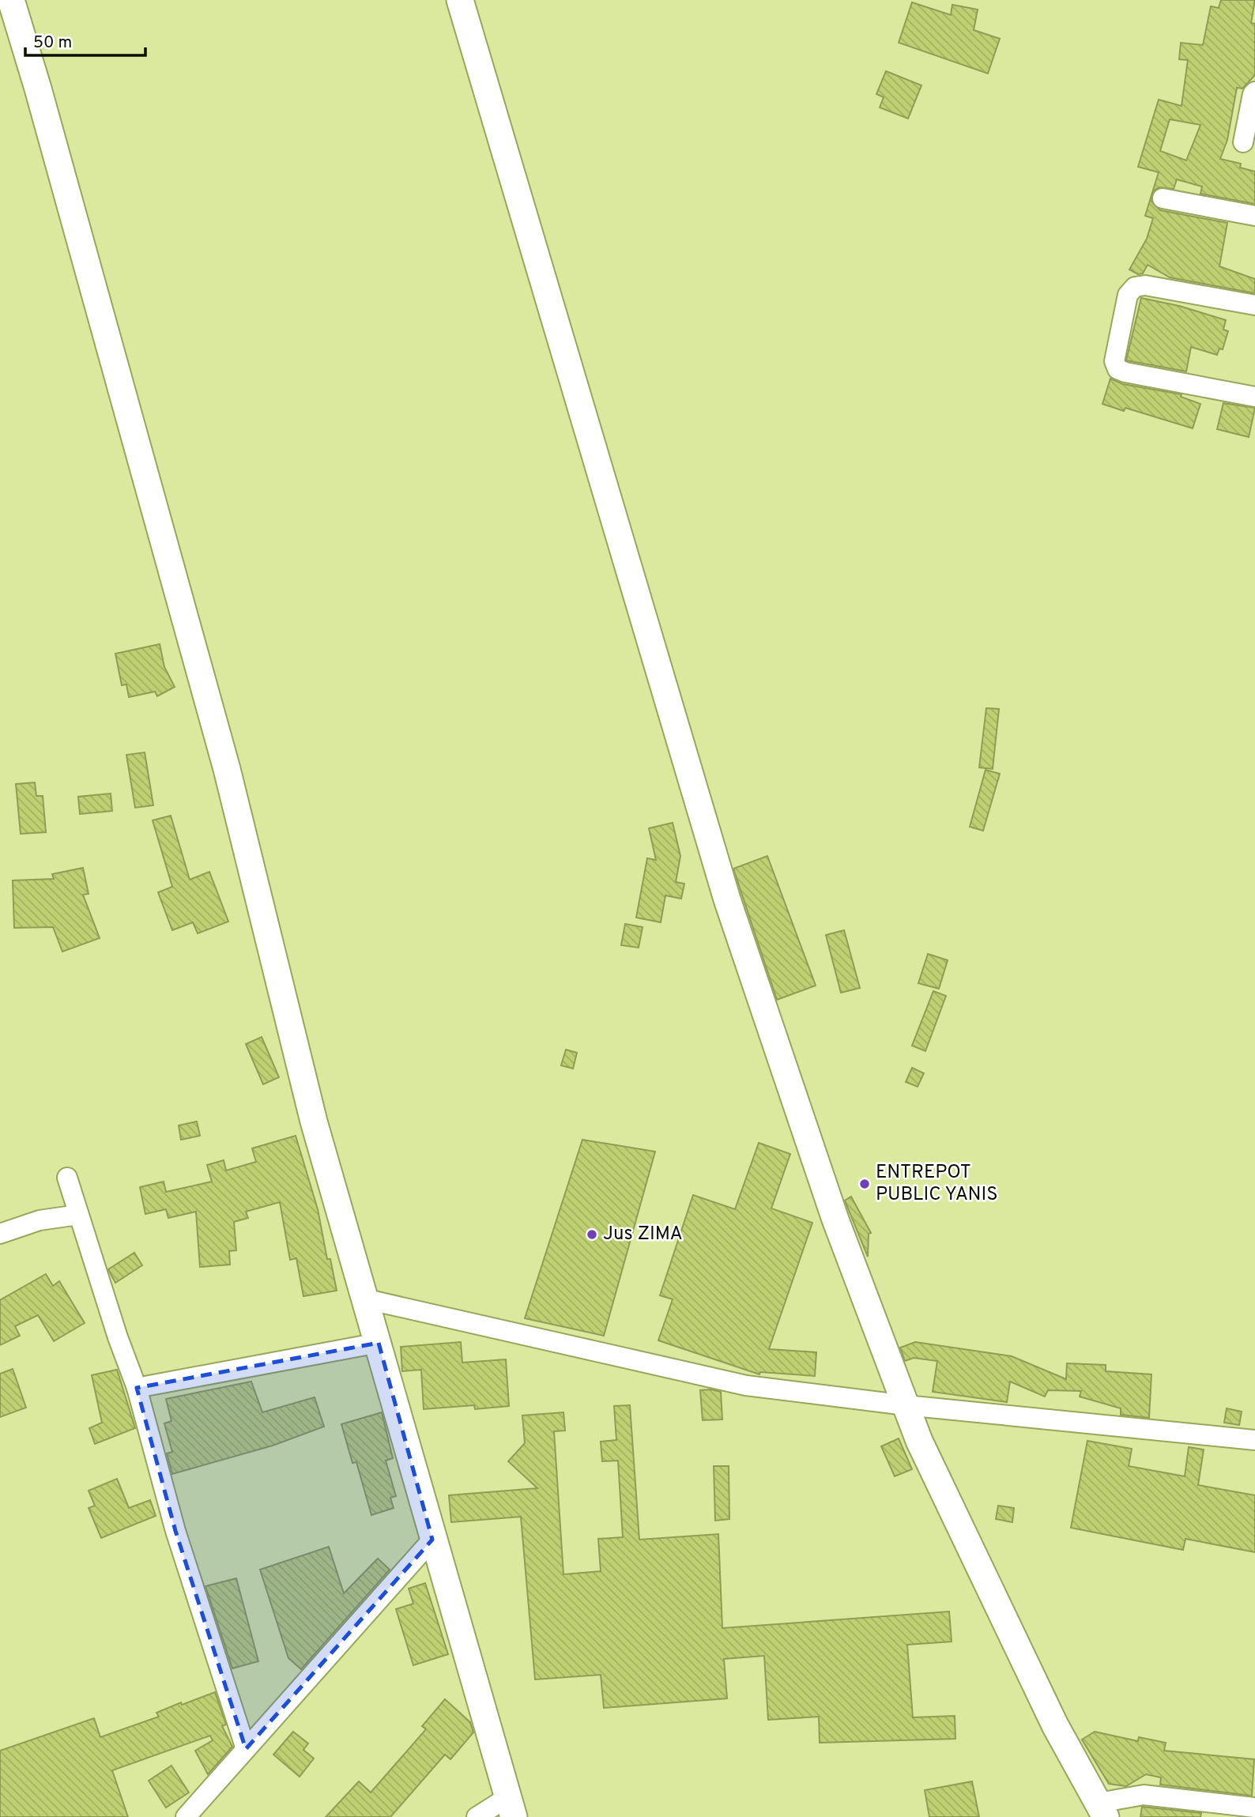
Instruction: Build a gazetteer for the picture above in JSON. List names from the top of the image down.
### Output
{
  "places": ["ENTREPOT PUBLIC YANIS", "Jus ZIMA"],
  "scale_bar": "50 m"
}
